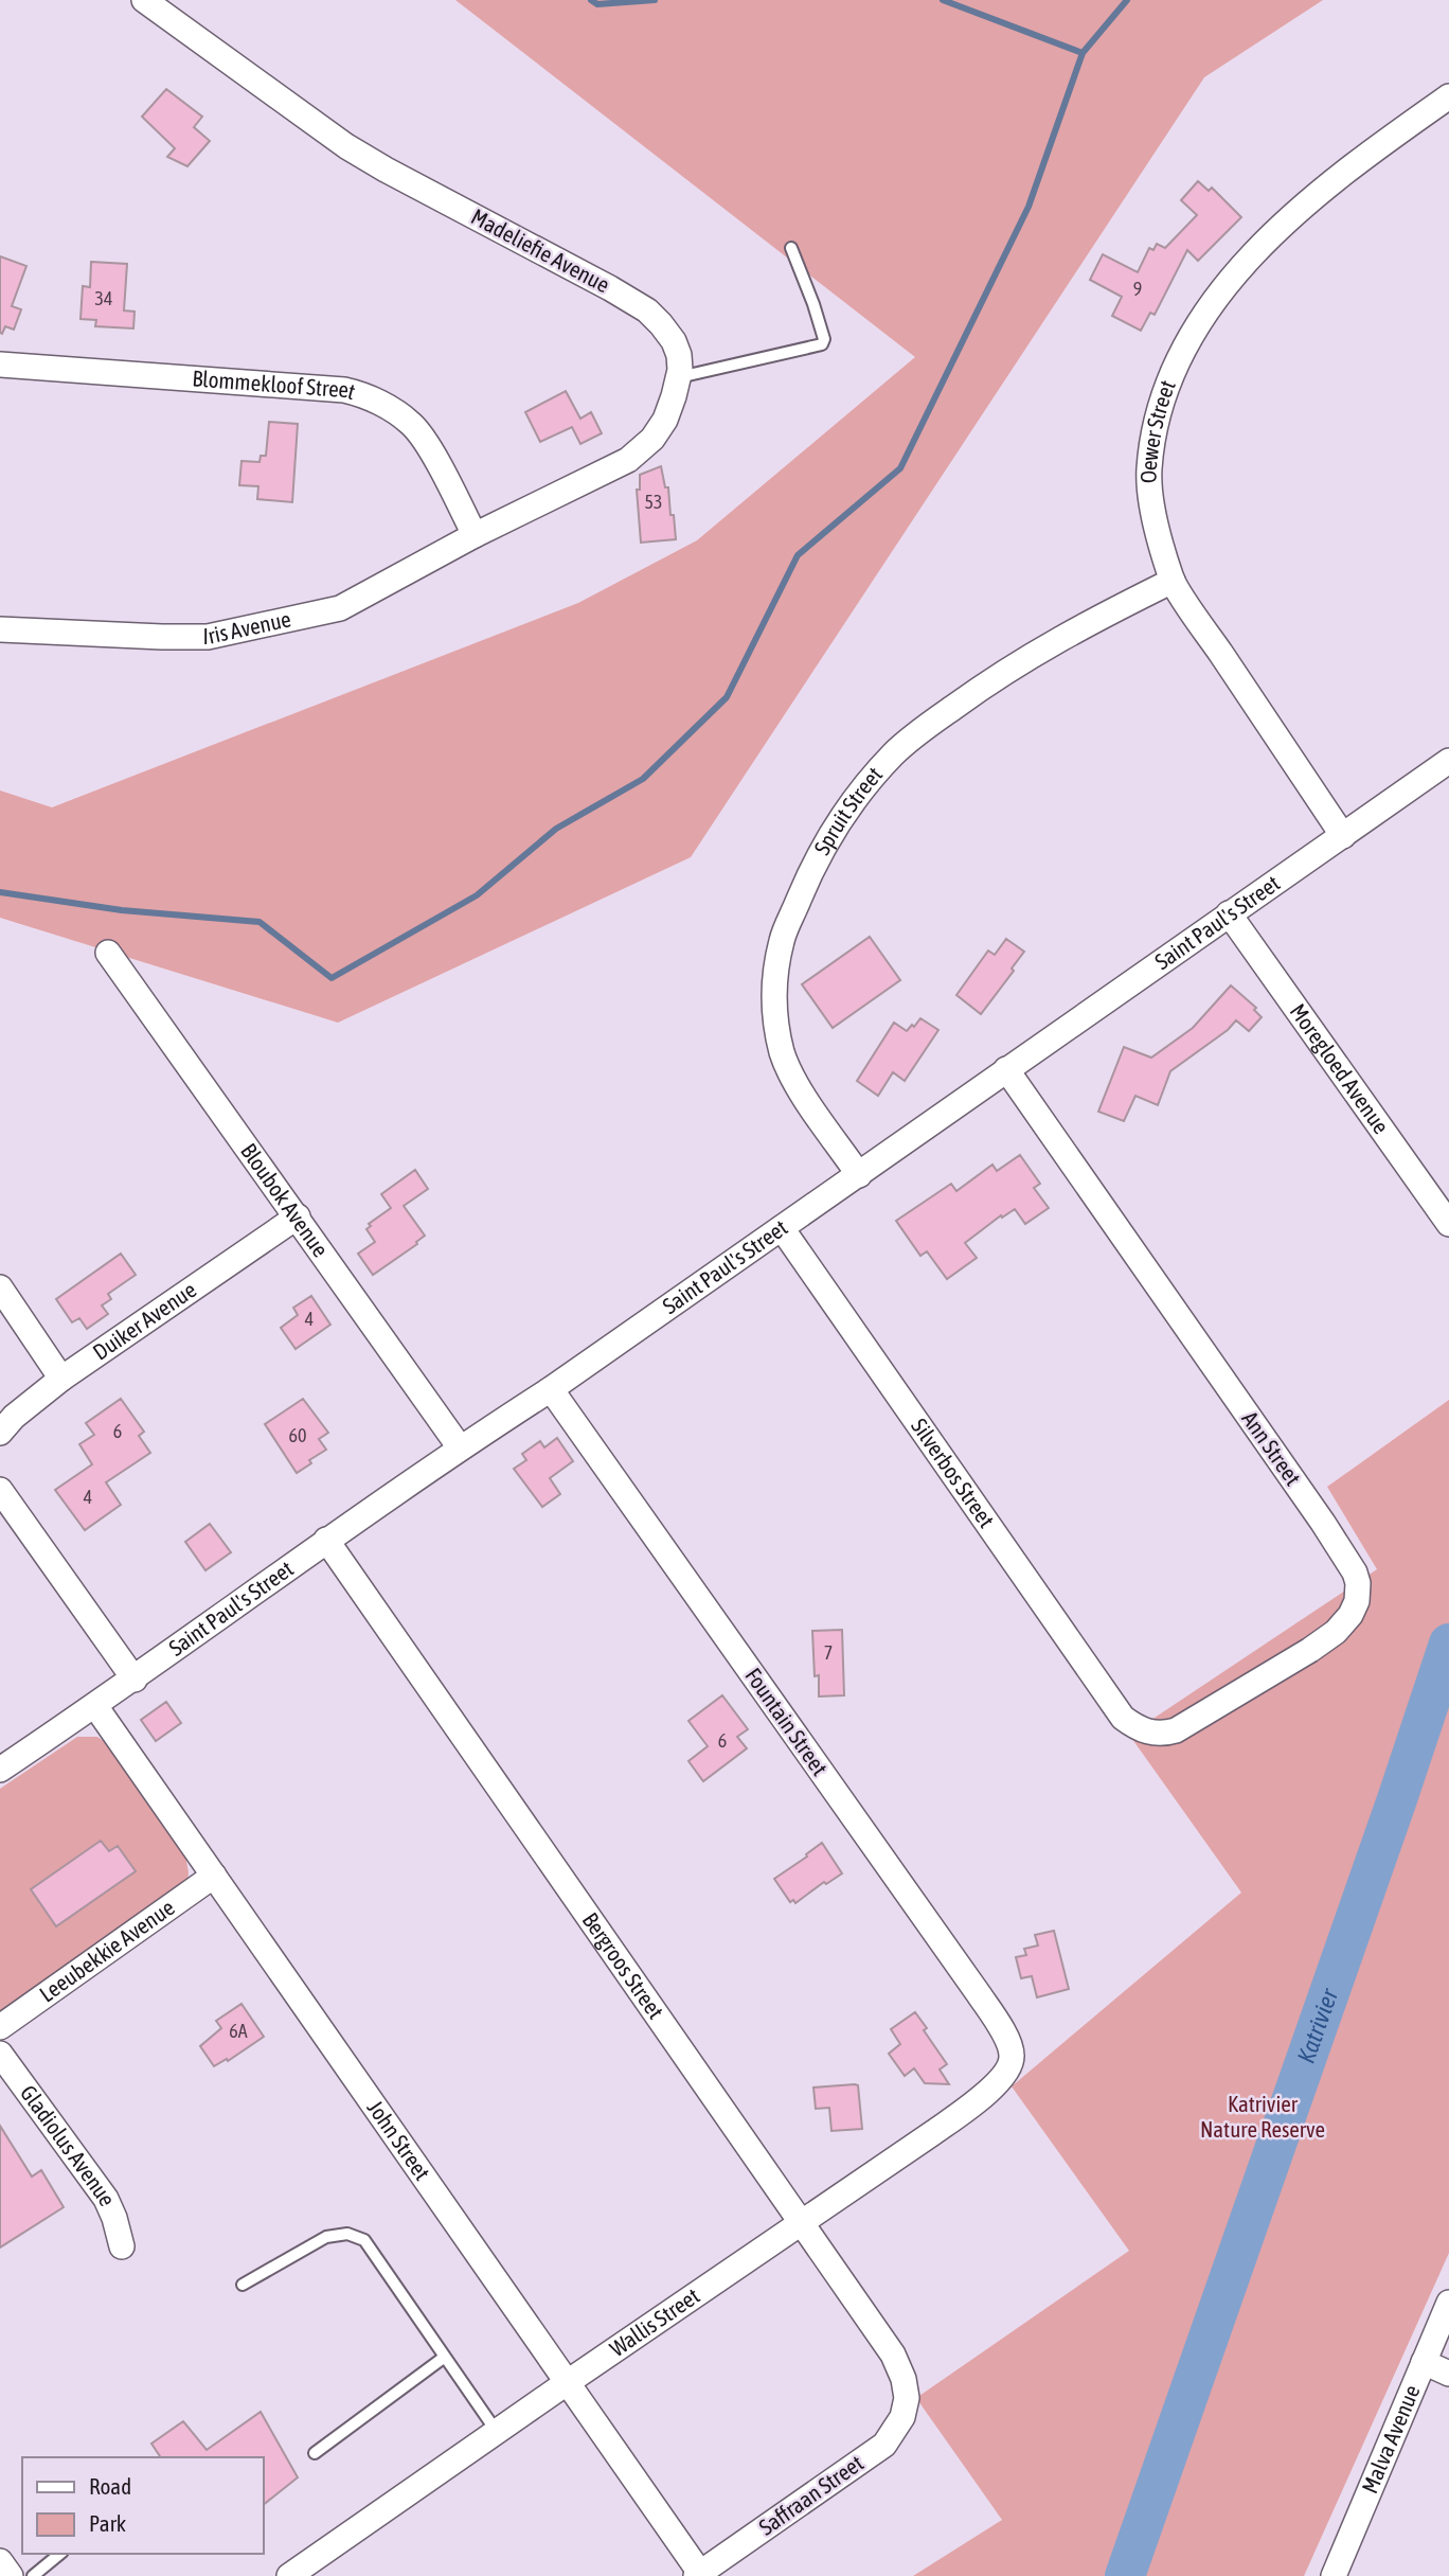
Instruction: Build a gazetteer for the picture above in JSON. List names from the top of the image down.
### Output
{
  "streets": {
    "street": [
      "Madeliefie Avenue",
      "Blommekloof Street",
      "Oewer Street",
      "Iris Avenue",
      "Spruit Street",
      "Saint Paul's Street",
      "Moregloed Avenue",
      "Bloubok Avenue",
      "Duiker Avenue",
      "Ann Street",
      "Silverbos Street",
      "Fountain Street",
      "Leeubekkie Avenue",
      "Bergroos Street",
      "John Street",
      "Gladiolus Avenue",
      "Wallis Street",
      "Malva Avenue",
      "Saffraan Street"
    ]
  },
  "crossings": [
    ["Madeliefie Avenue", "Blommekloof Street"],
    ["Madeliefie Avenue", "Iris Avenue"],
    ["Blommekloof Street", "Iris Avenue"],
    ["Oewer Street", "Spruit Street"],
    ["Oewer Street", "Saint Paul's Street"],
    ["Spruit Street", "Saint Paul's Street"],
    ["Saint Paul's Street", "Moregloed Avenue"],
    ["Saint Paul's Street", "Bloubok Avenue"],
    ["Saint Paul's Street", "Ann Street"],
    ["Saint Paul's Street", "Silverbos Street"],
    ["Saint Paul's Street", "Fountain Street"],
    ["Saint Paul's Street", "Bergroos Street"],
    ["Saint Paul's Street", "John Street"],
    ["Bloubok Avenue", "Duiker Avenue"],
    ["Ann Street", "Silverbos Street"],
    ["Fountain Street", "Wallis Street"],
    ["Leeubekkie Avenue", "John Street"],
    ["Bergroos Street", "Wallis Street"],
    ["Bergroos Street", "Saffraan Street"],
    ["John Street", "Wallis Street"],
    ["John Street", "Saffraan Street"]
  ],
  "water": ["Katrivier"],
  "parks": ["Katrivier Nature Reserve"],
  "house_numbers": [
    "9",
    "34",
    "53",
    "4",
    "6",
    "60",
    "4",
    "7",
    "6",
    "6A"
  ],
  "legend": ["Road", "Park"]
}
